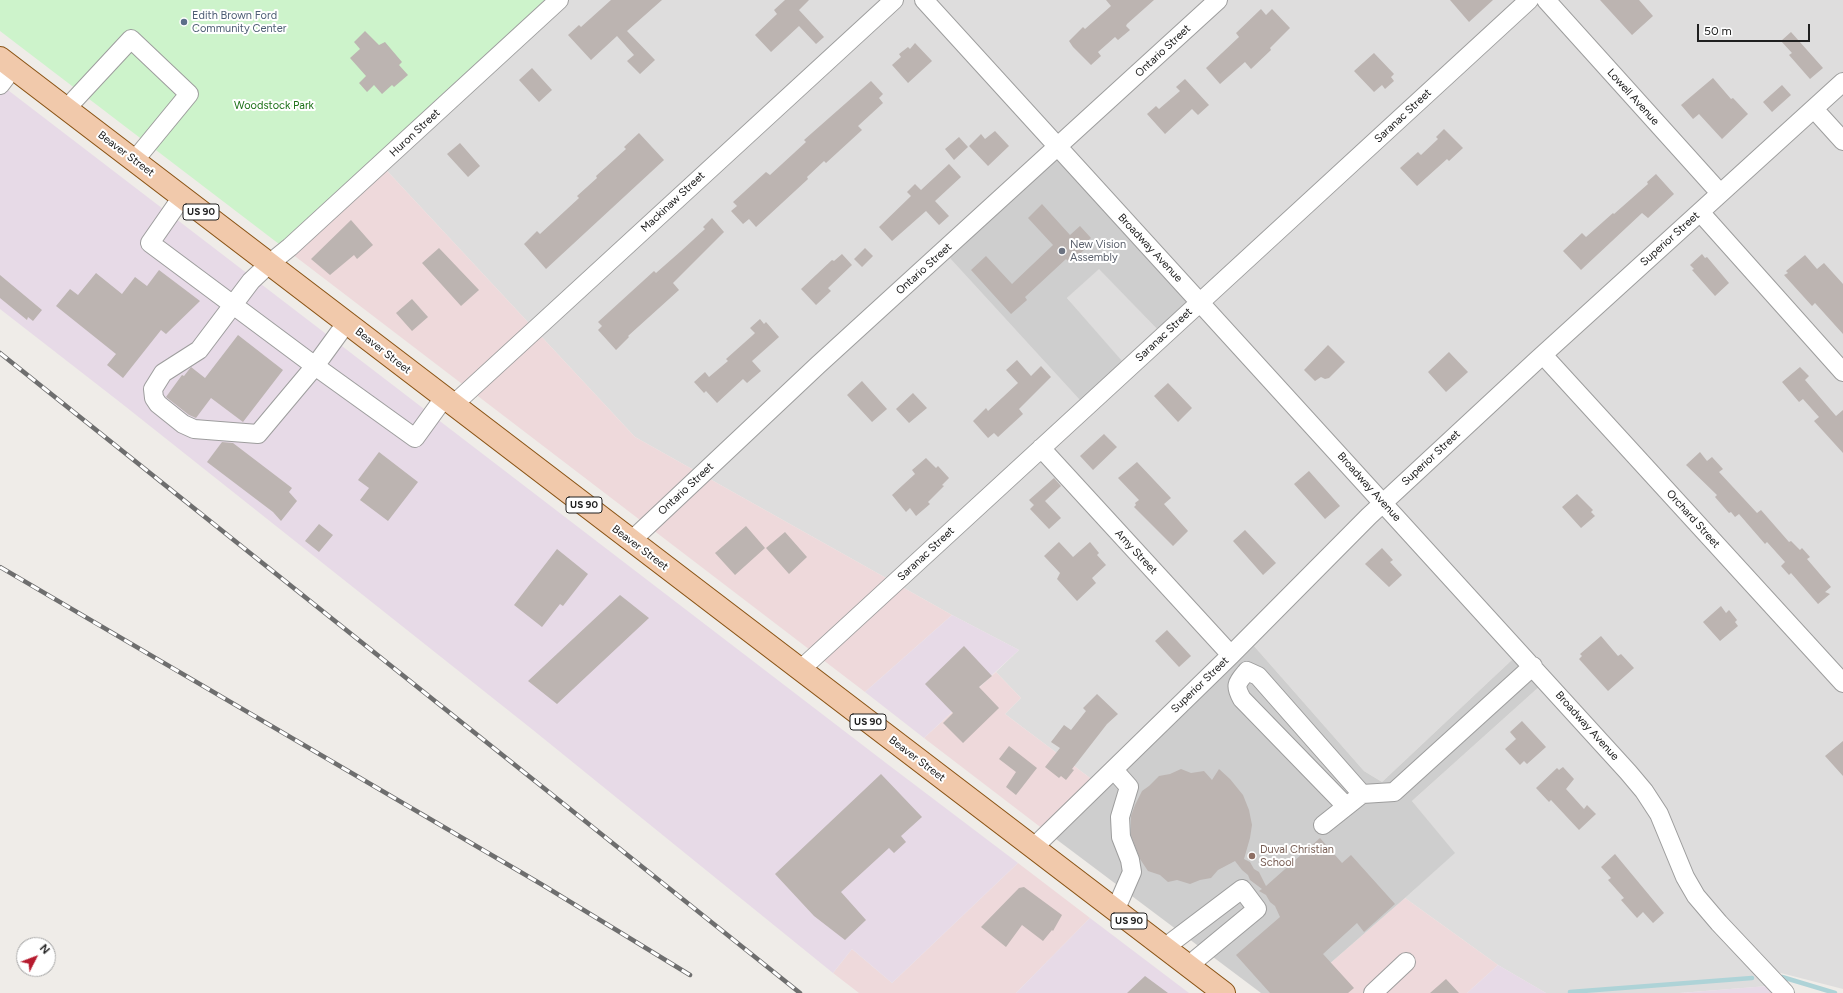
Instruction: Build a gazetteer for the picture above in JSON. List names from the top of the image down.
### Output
{
  "streets": {
    "main road": ["Beaver Street", "US 90"],
    "street": [
      "Ontario Street",
      "Lowell Avenue",
      "Saranac Street",
      "Huron Street",
      "Mackinaw Street",
      "Superior Street",
      "Broadway Avenue",
      "Orchard Street",
      "Amy Street"
    ]
  },
  "crossings": [
    ["Ontario Street", "Beaver Street"],
    ["Ontario Street", "Broadway Avenue"],
    ["Lowell Avenue", "Superior Street"],
    ["Saranac Street", "Beaver Street"],
    ["Saranac Street", "Broadway Avenue"],
    ["Saranac Street", "Amy Street"],
    ["Huron Street", "Beaver Street"],
    ["Huron Street", "Mackinaw Street"],
    ["Beaver Street", "Mackinaw Street"],
    ["Beaver Street", "Superior Street"],
    ["Superior Street", "Broadway Avenue"],
    ["Superior Street", "Orchard Street"],
    ["Superior Street", "Amy Street"]
  ],
  "parks": ["Woodstock Park"],
  "places": ["Edith Brown Ford Community Center", "New Vision Assembly", "Duval Christian School"],
  "scale_bar": "50 m",
  "north": "top right"
}
